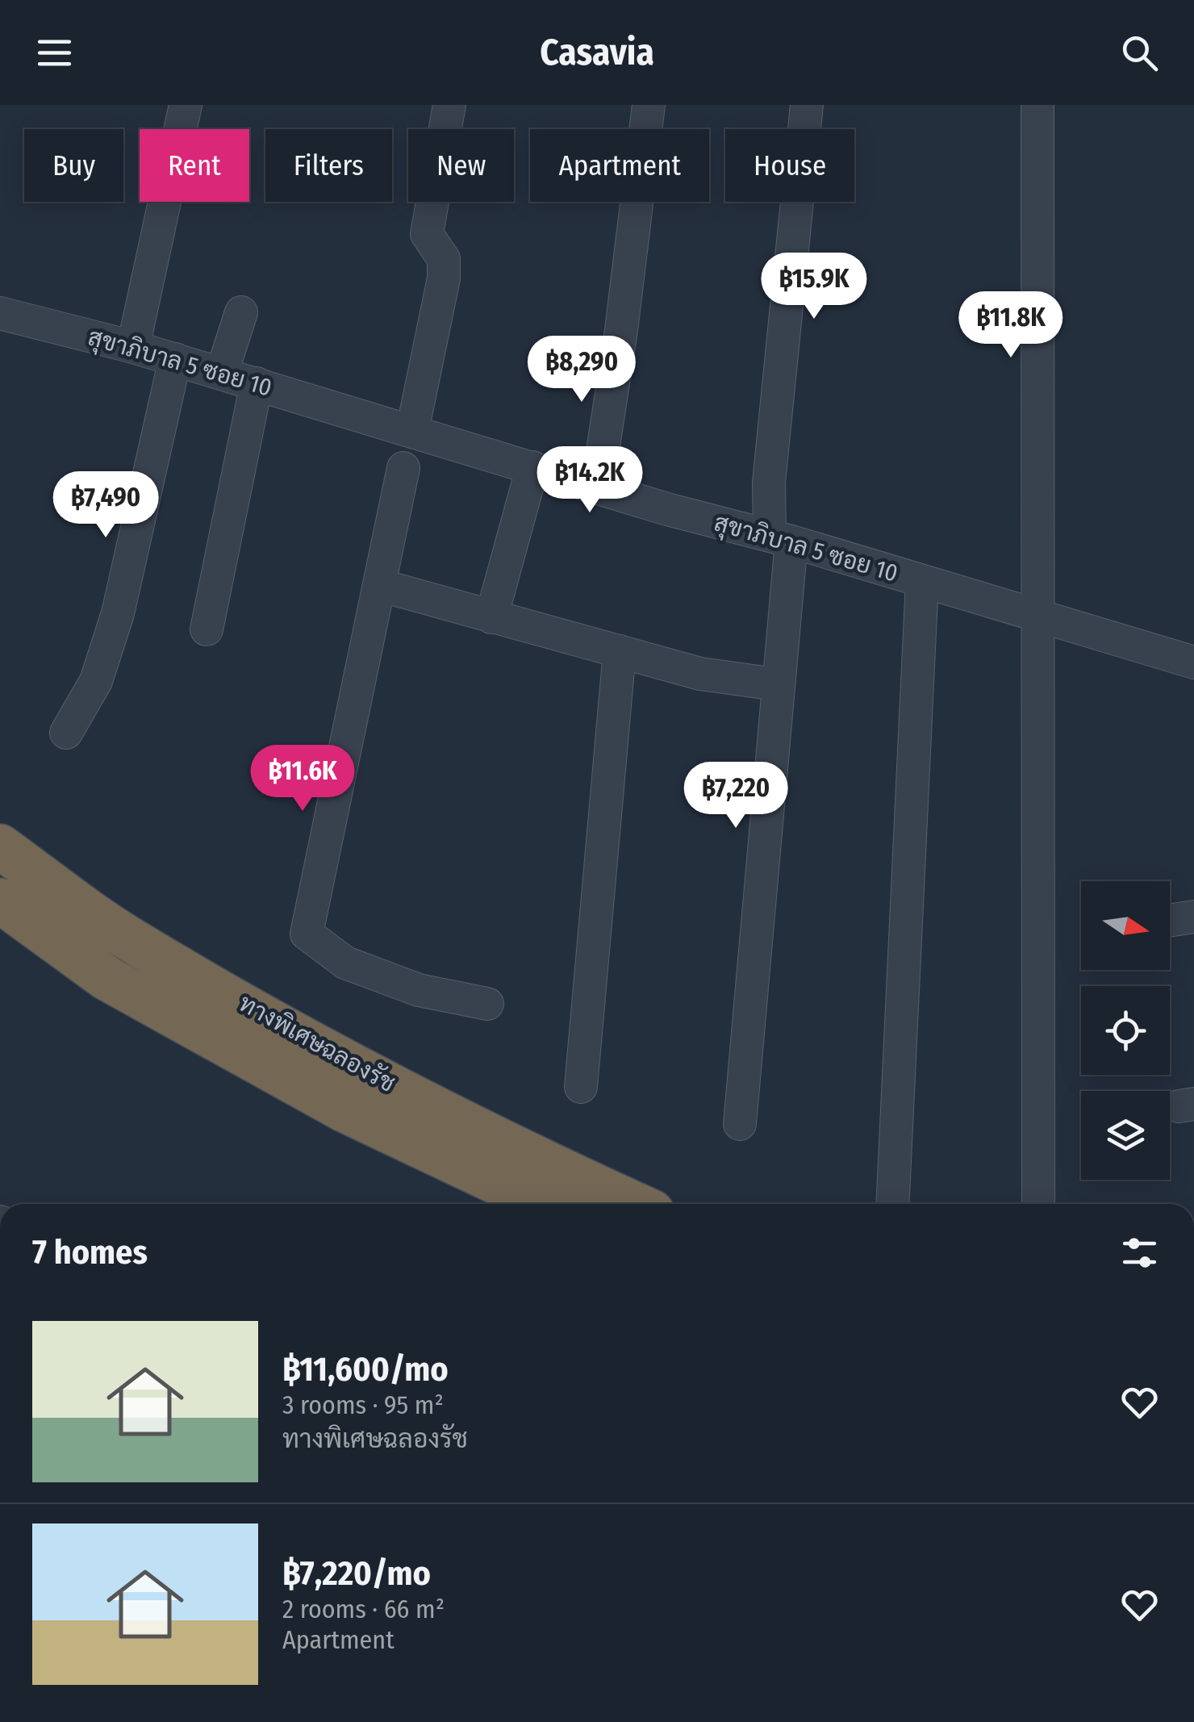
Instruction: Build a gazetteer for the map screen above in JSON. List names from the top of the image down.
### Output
{
  "streets": {
    "highway": ["ทางพิเศษฉลองรัช"],
    "street": ["สุขาภิบาล 5 ซอย 10"]
  },
  "north": "right",
  "page": {
    "header": "Casavia",
    "chip": [
      "Buy",
      "Rent",
      "Filters",
      "New",
      "Apartment",
      "House"
    ],
    "price": [
      "฿15.9K",
      "฿11.8K",
      "฿8,290",
      "฿14.2K",
      "฿7,490",
      "฿11.6K",
      "฿7,220"
    ],
    "heading": "7 homes",
    "list": [
      {
        "name": "฿11,600/mo",
        "note": "3 rooms · 95 m² · ทางพิเศษฉลองรัช"
      },
      {
        "name": "฿7,220/mo",
        "note": "2 rooms · 66 m² · Apartment"
      }
    ]
  }
}
